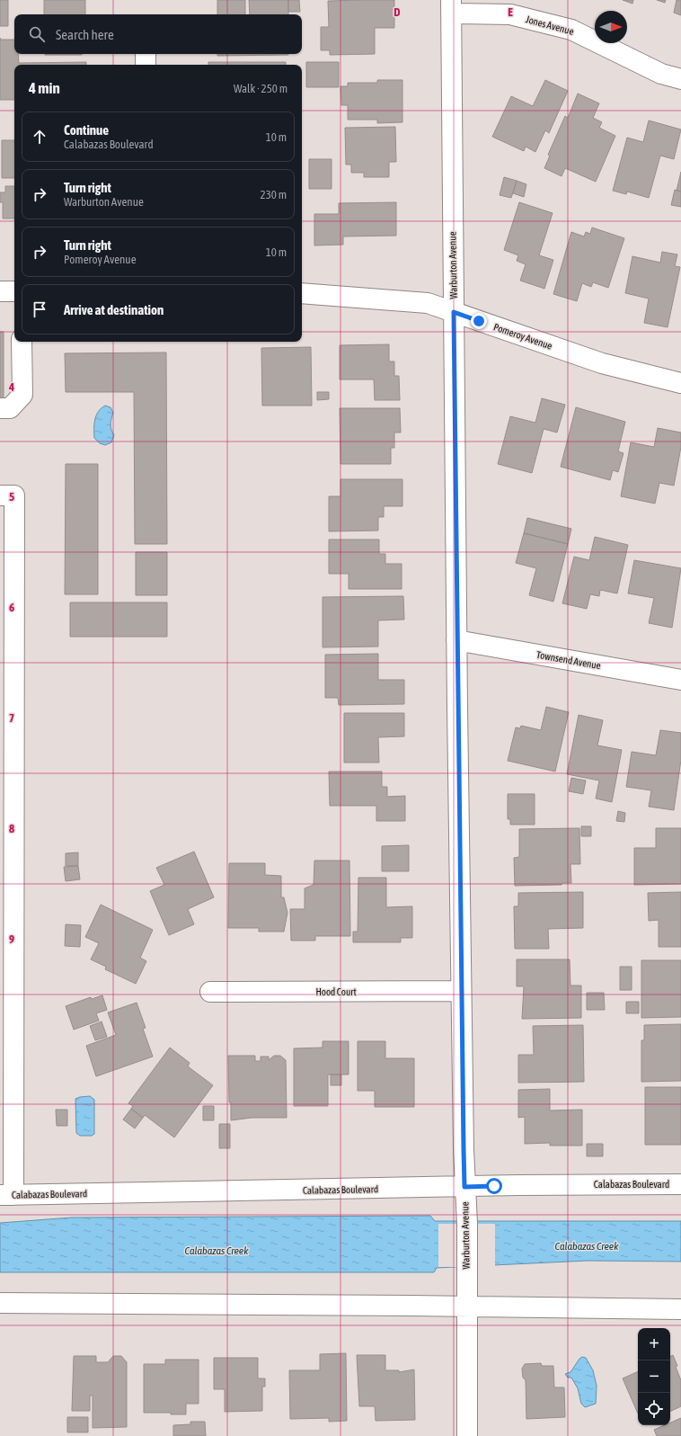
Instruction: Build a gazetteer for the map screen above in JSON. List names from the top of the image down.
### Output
{
  "streets": {
    "street": [
      "Jones Avenue",
      "Warburton Avenue",
      "Pomeroy Avenue",
      "Townsend Avenue",
      "Hood Court",
      "Calabazas Boulevard"
    ]
  },
  "crossings": [
    ["Jones Avenue", "Warburton Avenue"],
    ["Warburton Avenue", "Pomeroy Avenue"],
    ["Warburton Avenue", "Townsend Avenue"],
    ["Warburton Avenue", "Hood Court"],
    ["Warburton Avenue", "Calabazas Boulevard"]
  ],
  "water": ["Calabazas Creek"],
  "north": "right",
  "page": {
    "search": "Search here",
    "heading": ["4 min", "Walk · 250 m"],
    "list": [
      ["Continue", "Calabazas Boulevard", "10 m"],
      ["Turn right", "Warburton Avenue", "230 m"],
      ["Turn right", "Pomeroy Avenue", "10 m"],
      "Arrive at destination"
    ],
    "map_buttons": ["+", "−"]
  },
  "grid": {
    "columns": ["D", "E"],
    "rows": [
      "4",
      "5",
      "6",
      "7",
      "8",
      "9"
    ]
  }
}
